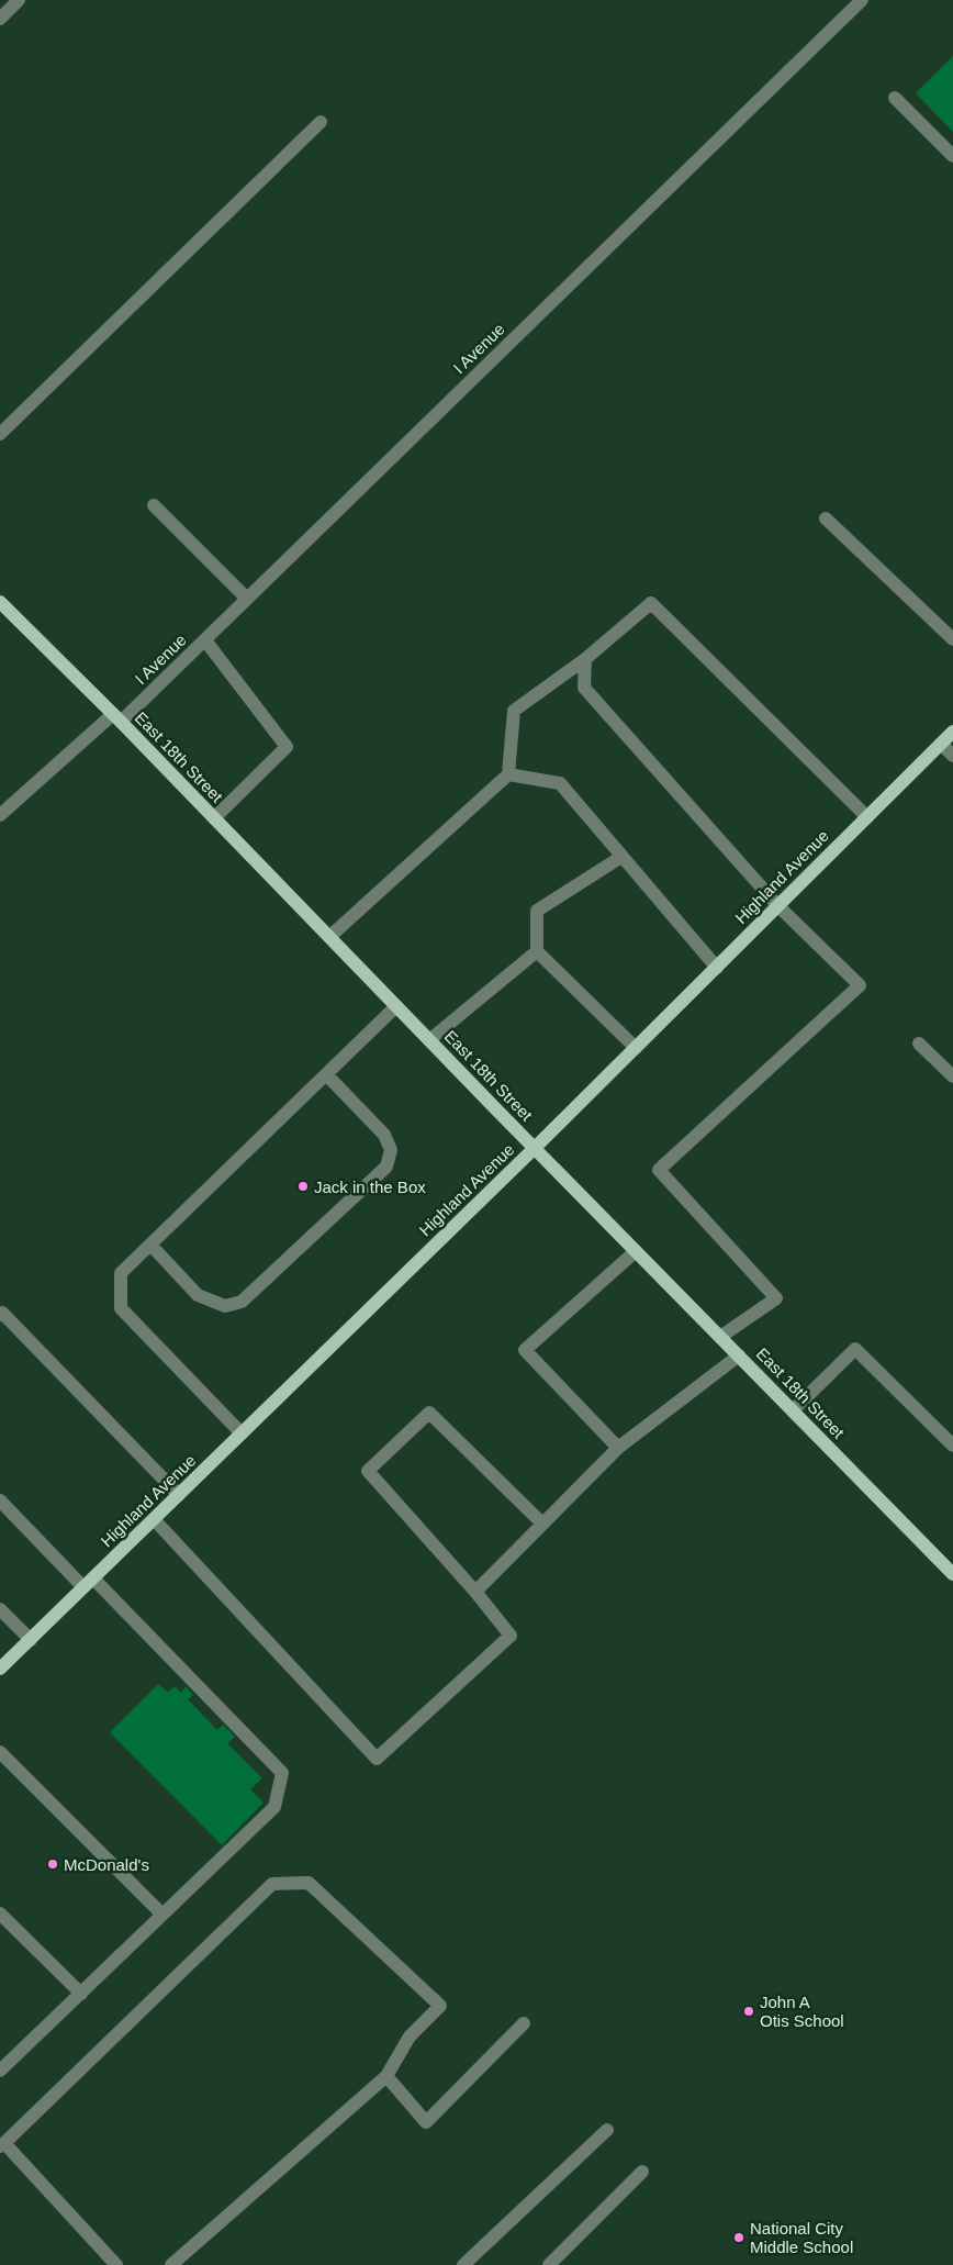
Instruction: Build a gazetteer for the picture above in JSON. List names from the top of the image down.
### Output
{
  "streets": {
    "main road": ["East 18th Street", "Highland Avenue"],
    "street": ["I Avenue"]
  },
  "crossings": [
    ["I Avenue", "East 18th Street"],
    ["East 18th Street", "Highland Avenue"]
  ],
  "places": [
    "Jack in the Box",
    "McDonald's",
    "John A Otis School",
    "National City Middle School"
  ]
}
